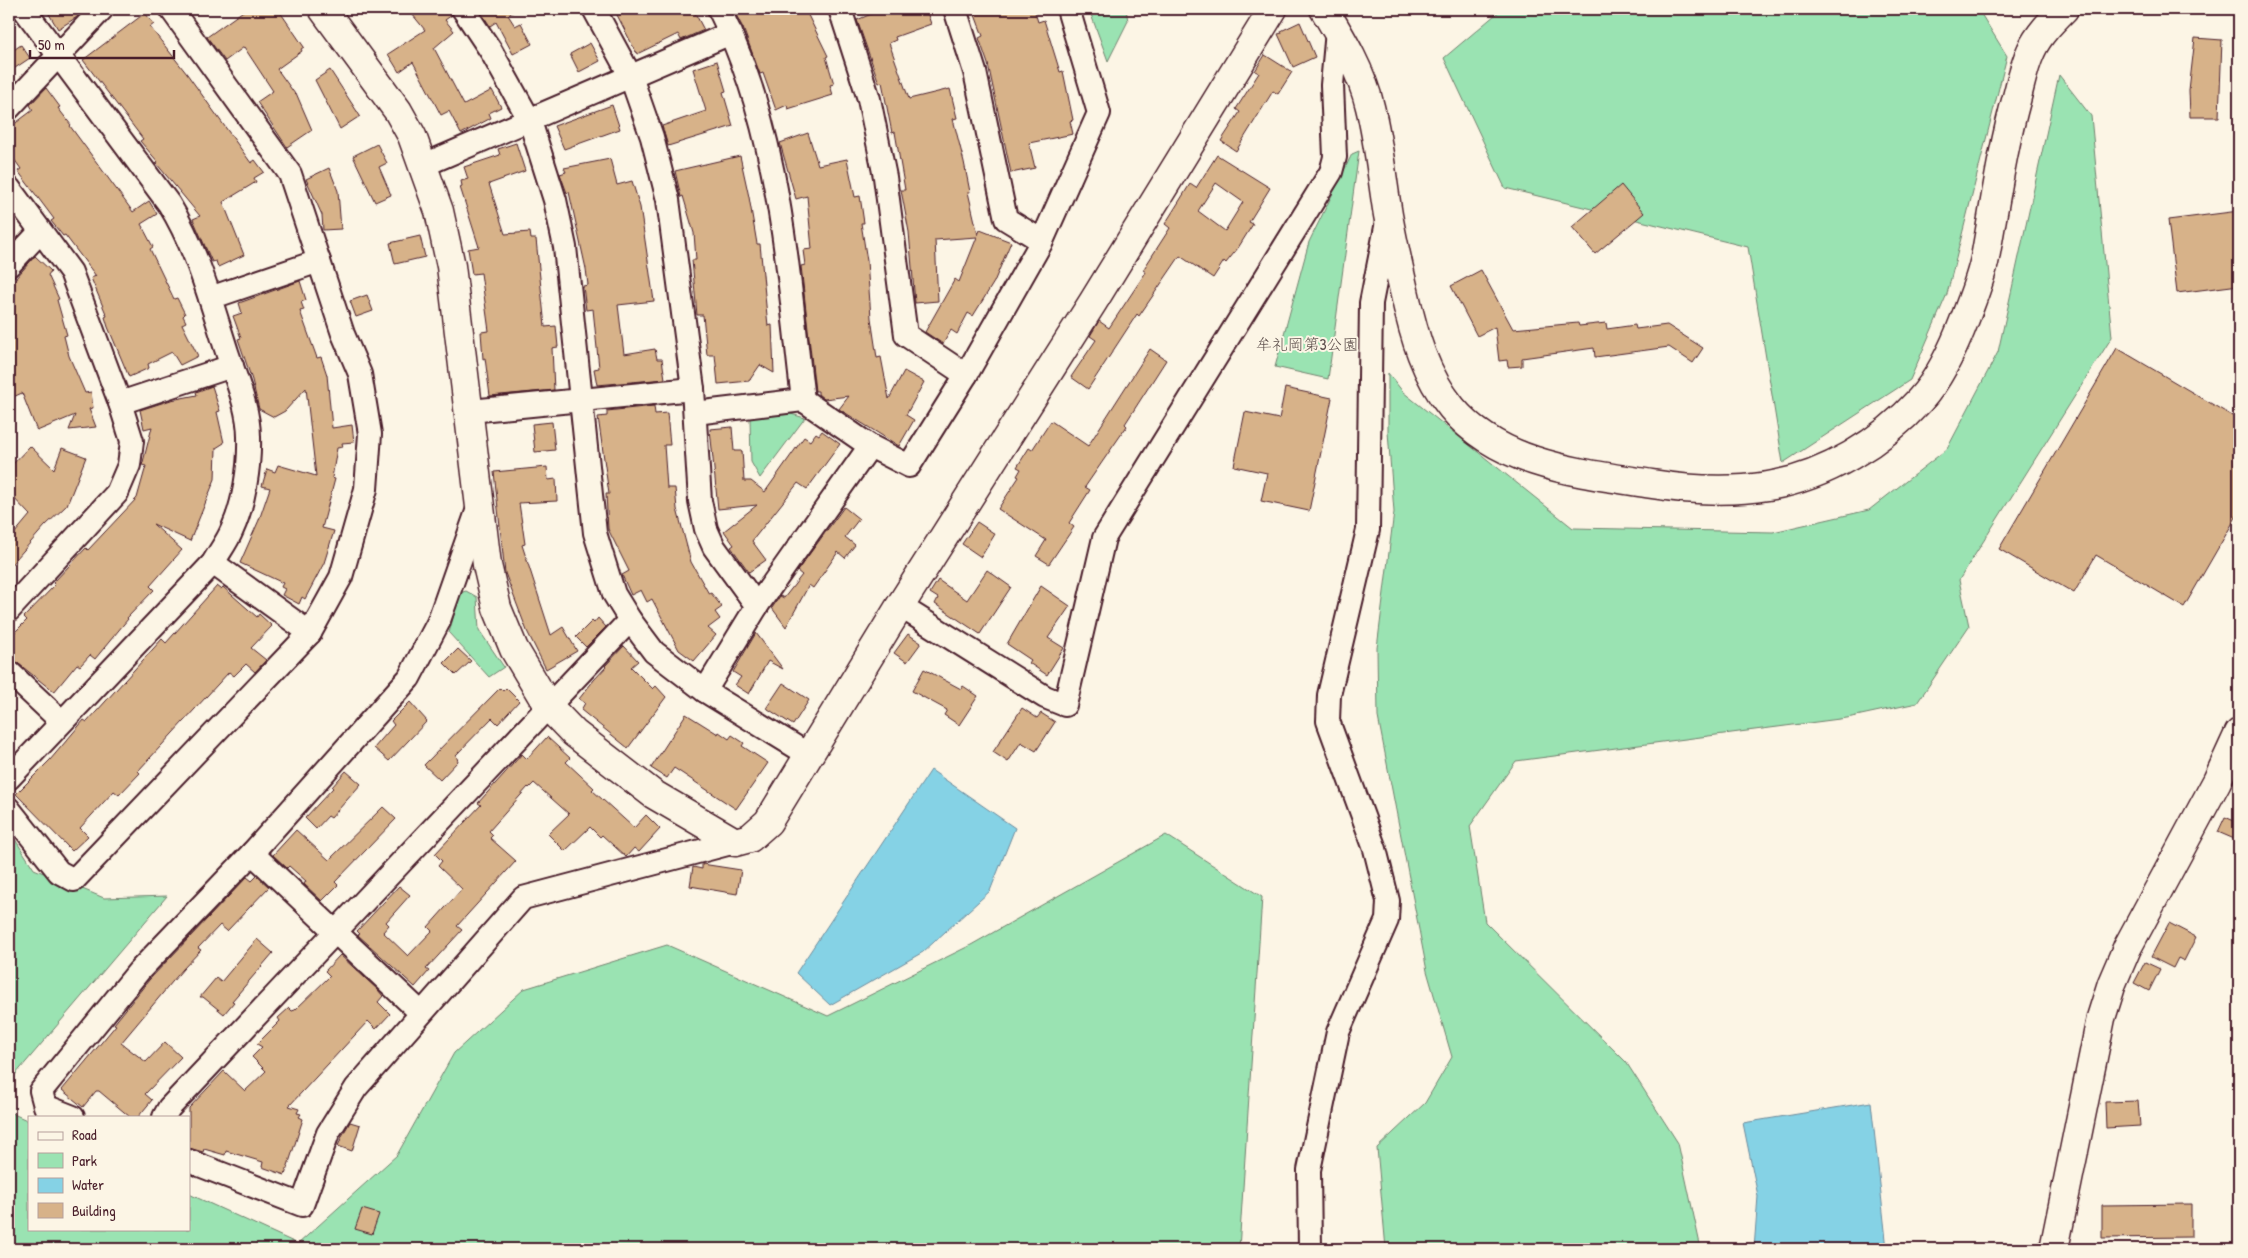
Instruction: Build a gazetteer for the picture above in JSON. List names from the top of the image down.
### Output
{
  "parks": ["牟礼岡第3公園"],
  "legend": [
    "Road",
    "Park",
    "Water",
    "Building"
  ],
  "scale_bar": "50 m"
}
